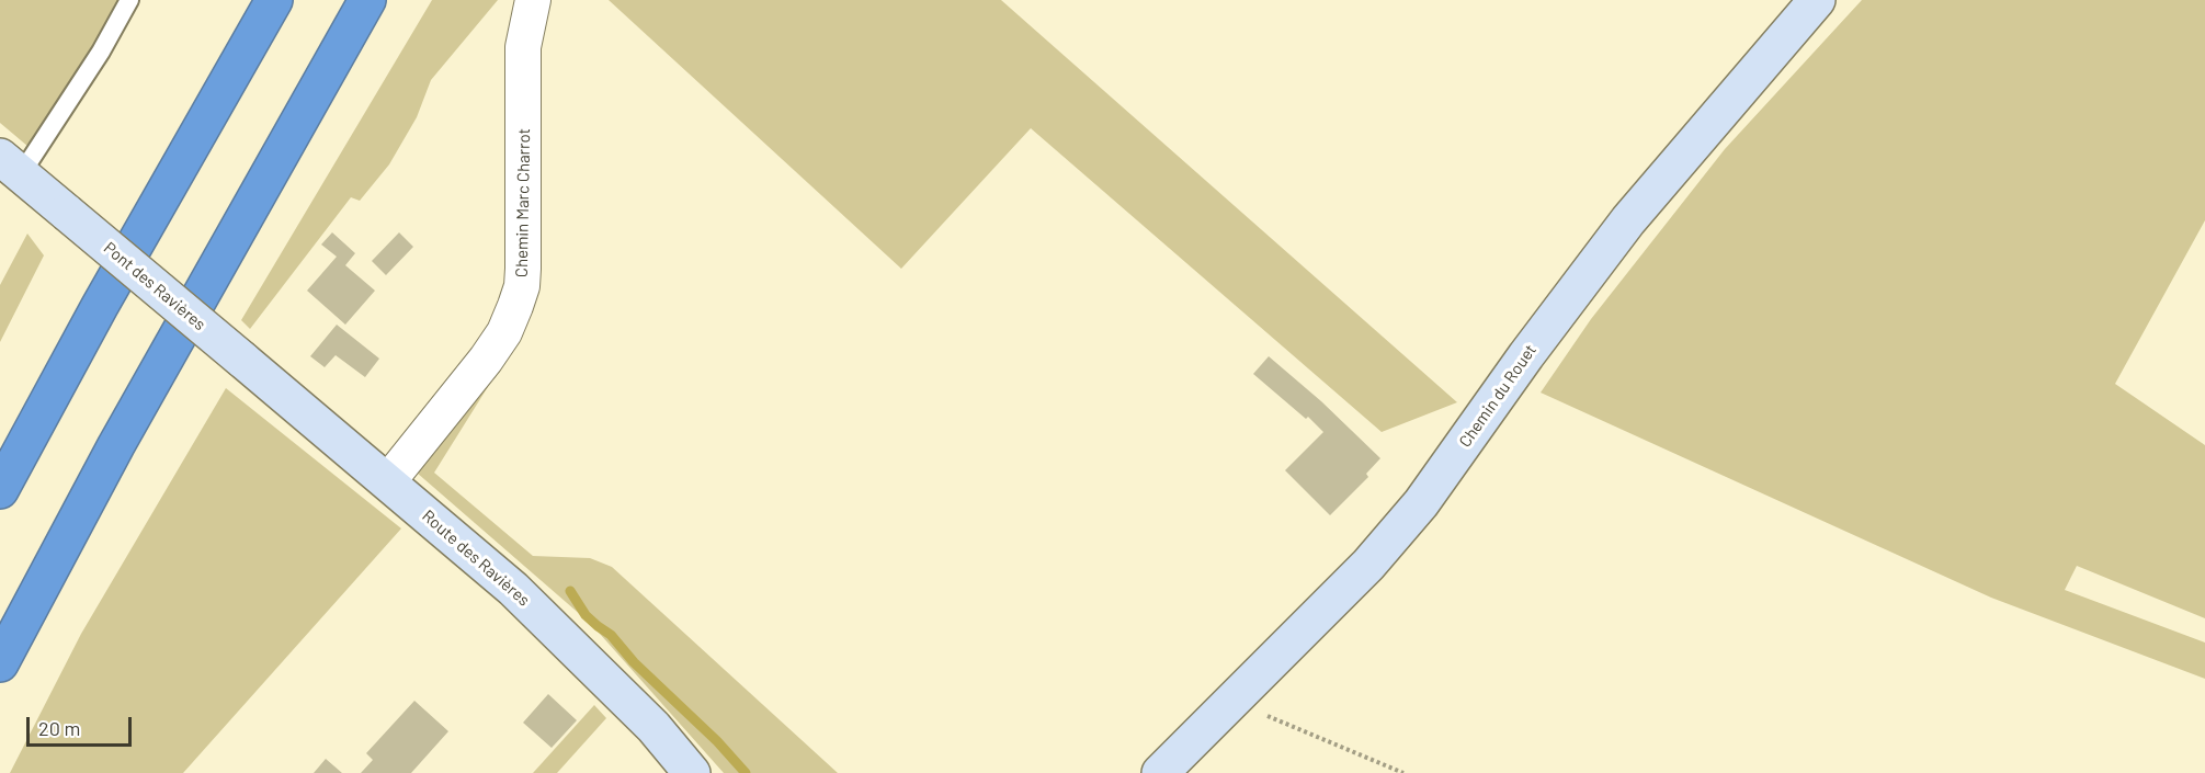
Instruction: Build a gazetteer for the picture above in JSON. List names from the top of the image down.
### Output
{
  "streets": {
    "street": [
      "Chemin Marc Charrot",
      "Pont des Ravières",
      "Chemin du Rouet",
      "Route des Ravières"
    ]
  },
  "crossings": [
    ["Chemin Marc Charrot", "Route des Ravières"],
    ["Pont des Ravières", "Route des Ravières"]
  ],
  "scale_bar": "20 m"
}
